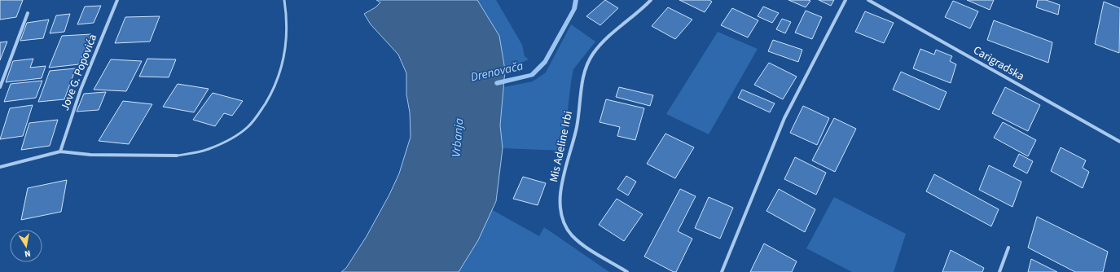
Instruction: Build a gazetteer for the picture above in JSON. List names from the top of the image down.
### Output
{
  "streets": {
    "street": ["Carigradska", "Jove G. Popovića", "Mis Adeline Irbi"]
  },
  "water": ["Drenovača", "Vrbanja"],
  "north": "bottom"
}
